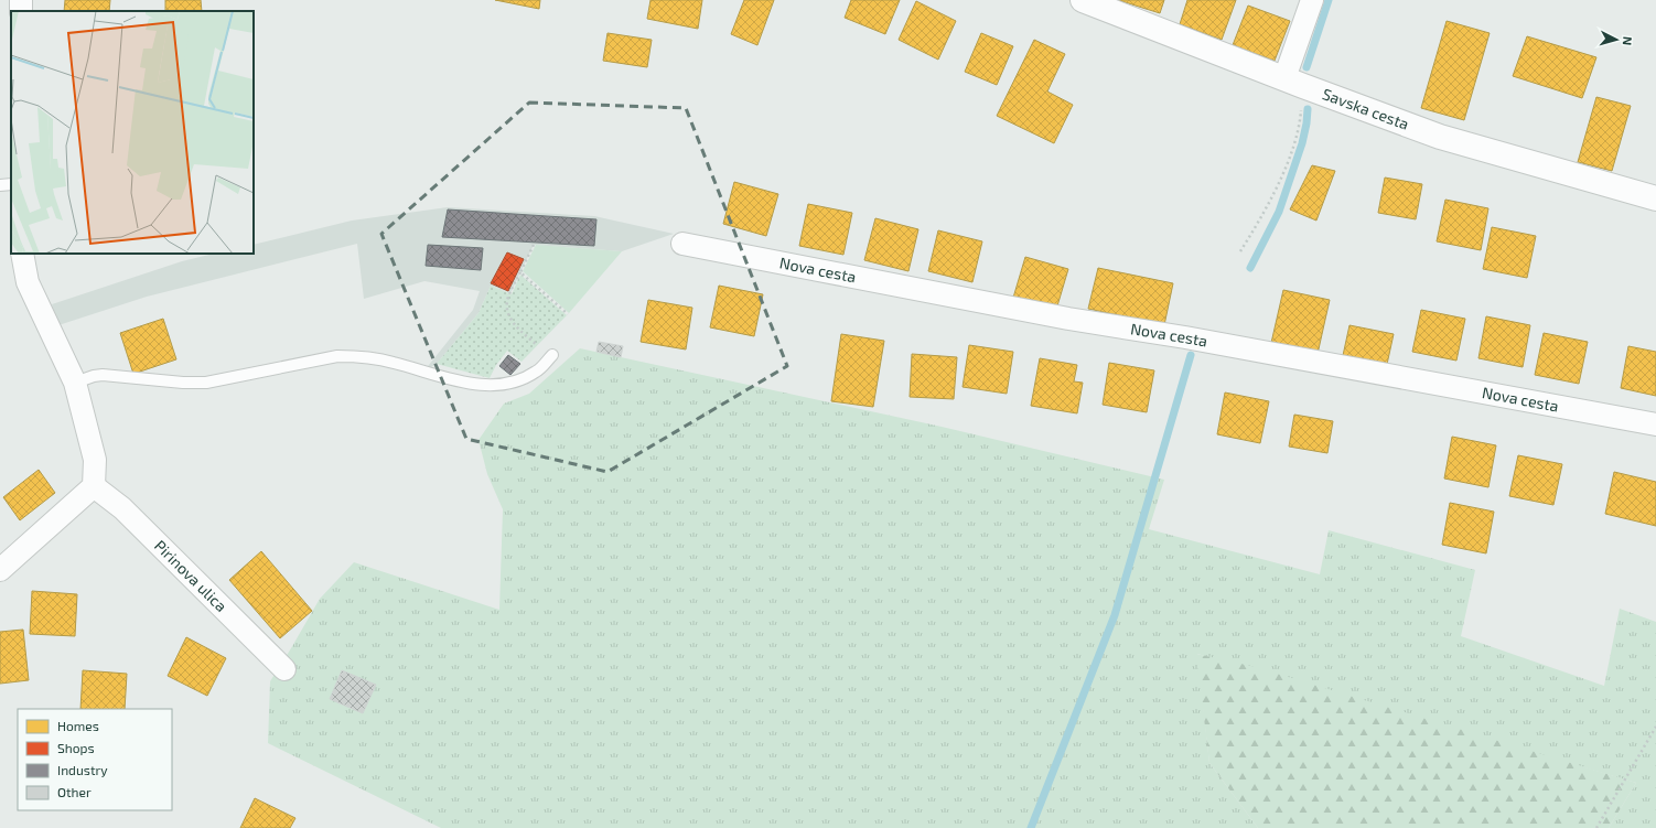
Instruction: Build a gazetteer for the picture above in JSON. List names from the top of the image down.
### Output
{
  "streets": {
    "street": ["Savska cesta", "Nova cesta", "Pirinova ulica"]
  },
  "legend": [
    "Homes",
    "Shops",
    "Industry",
    "Other"
  ],
  "north": "right"
}
